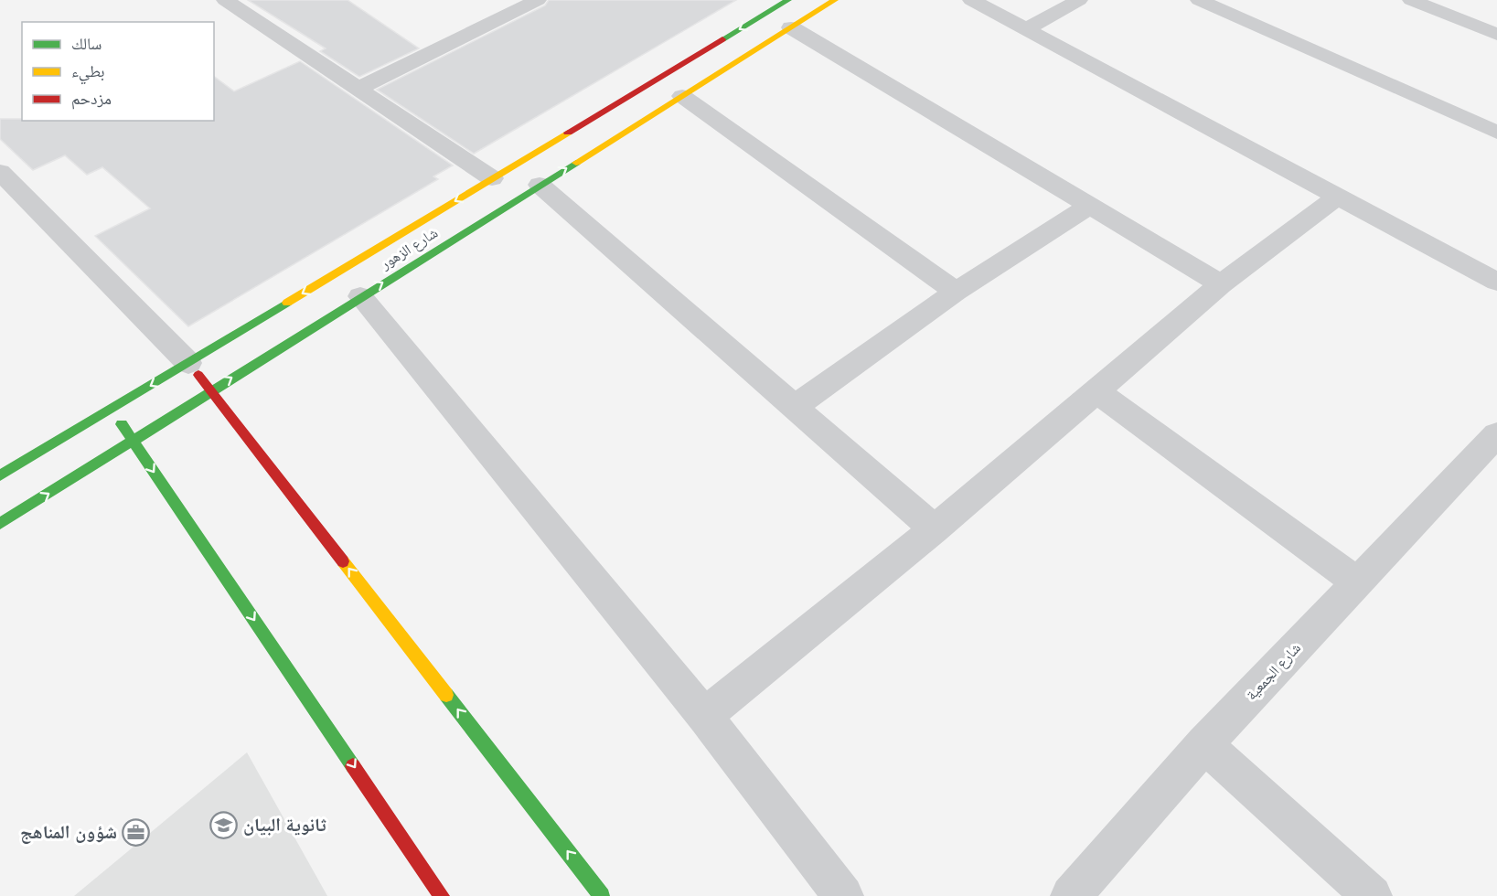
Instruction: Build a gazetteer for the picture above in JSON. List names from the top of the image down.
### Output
{
  "streets": {
    "main road": ["شارع الزهور"],
    "street": ["شارع الجمعية"]
  },
  "places": {
    "school or university": ["ثانوية البيان"],
    "office": ["شؤون المناهج"]
  },
  "legend": ["سالك", "بطيء", "مزدحم"]
}
